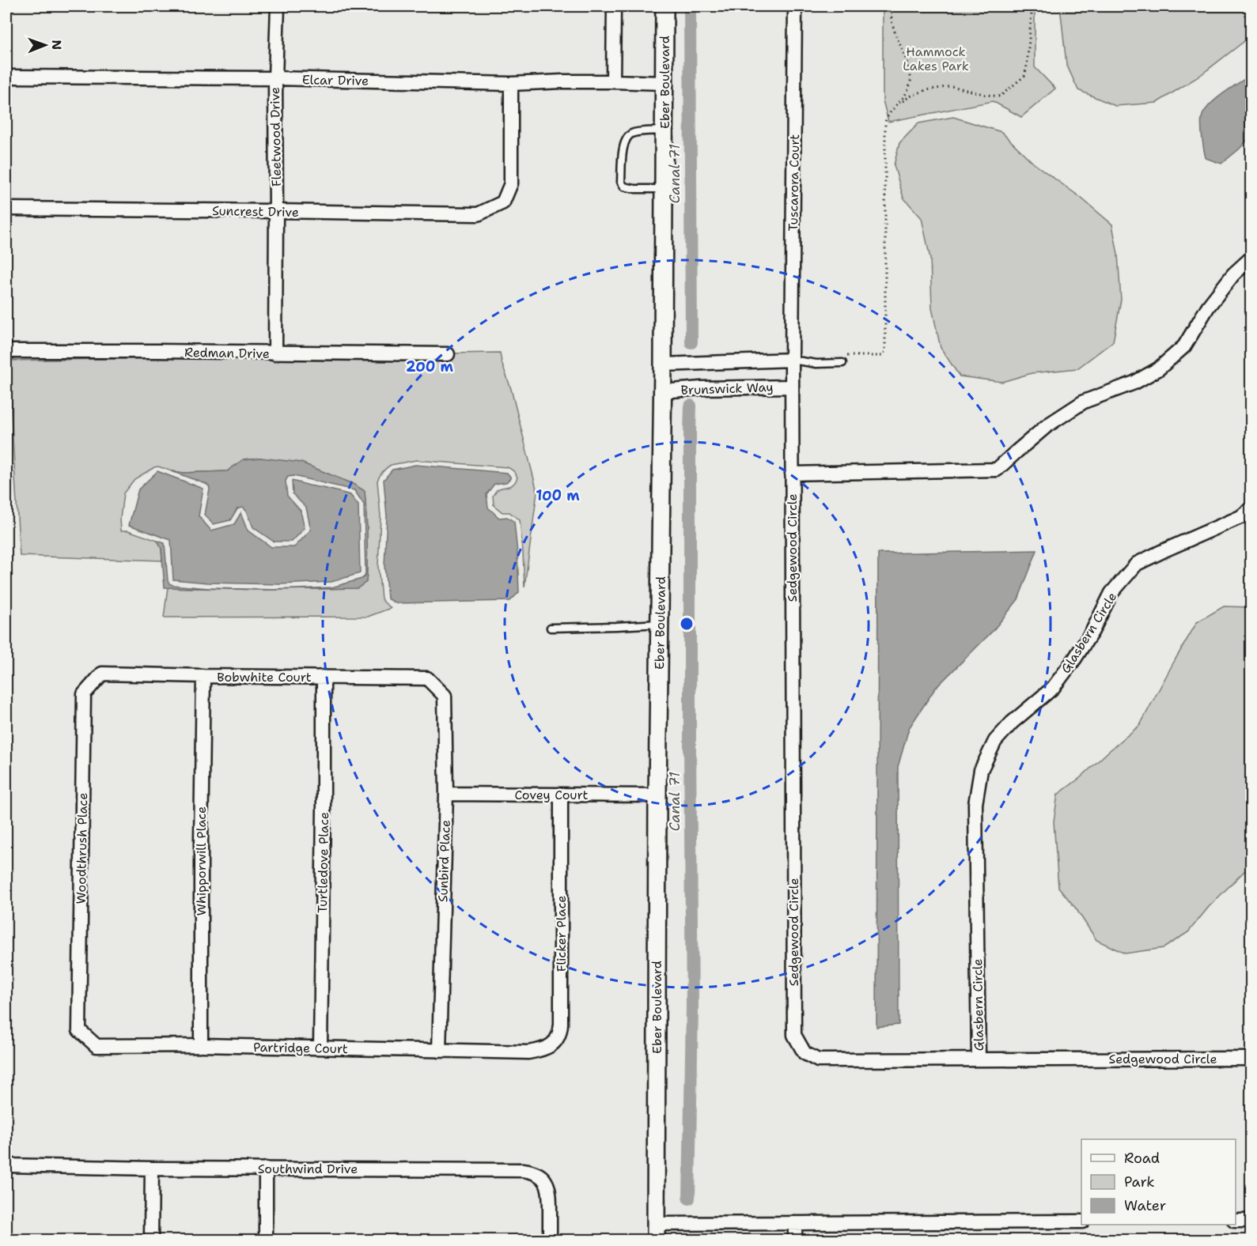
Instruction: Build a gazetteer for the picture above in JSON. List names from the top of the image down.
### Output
{
  "streets": {
    "street": [
      "Elcar Drive",
      "Eber Boulevard",
      "Fleetwood Drive",
      "Tuscarora Court",
      "Suncrest Drive",
      "Redman Drive",
      "Brunswick Way",
      "Sedgewood Circle",
      "Glasbern Circle",
      "Bobwhite Court",
      "Covey Court",
      "Woodthrush Place",
      "Whipporwill Place",
      "Sunbird Place",
      "Turtledove Place",
      "Flicker Place",
      "Partridge Court",
      "Southwind Drive"
    ]
  },
  "crossings": [
    ["Elcar Drive", "Eber Boulevard"],
    ["Elcar Drive", "Fleetwood Drive"],
    ["Elcar Drive", "Suncrest Drive"],
    ["Eber Boulevard", "Brunswick Way"],
    ["Eber Boulevard", "Covey Court"],
    ["Fleetwood Drive", "Suncrest Drive"],
    ["Fleetwood Drive", "Redman Drive"],
    ["Tuscarora Court", "Brunswick Way"],
    ["Tuscarora Court", "Sedgewood Circle"],
    ["Brunswick Way", "Sedgewood Circle"],
    ["Sedgewood Circle", "Glasbern Circle"],
    ["Bobwhite Court", "Woodthrush Place"],
    ["Bobwhite Court", "Whipporwill Place"],
    ["Bobwhite Court", "Sunbird Place"],
    ["Bobwhite Court", "Turtledove Place"],
    ["Covey Court", "Sunbird Place"],
    ["Covey Court", "Flicker Place"],
    ["Woodthrush Place", "Partridge Court"],
    ["Whipporwill Place", "Partridge Court"],
    ["Sunbird Place", "Partridge Court"],
    ["Turtledove Place", "Partridge Court"],
    ["Flicker Place", "Partridge Court"]
  ],
  "water": ["Canal 71"],
  "parks": ["Hammock Lakes Park"],
  "legend": ["Road", "Park", "Water"],
  "north": "right",
  "rings": ["200 m", "100 m"]
}
